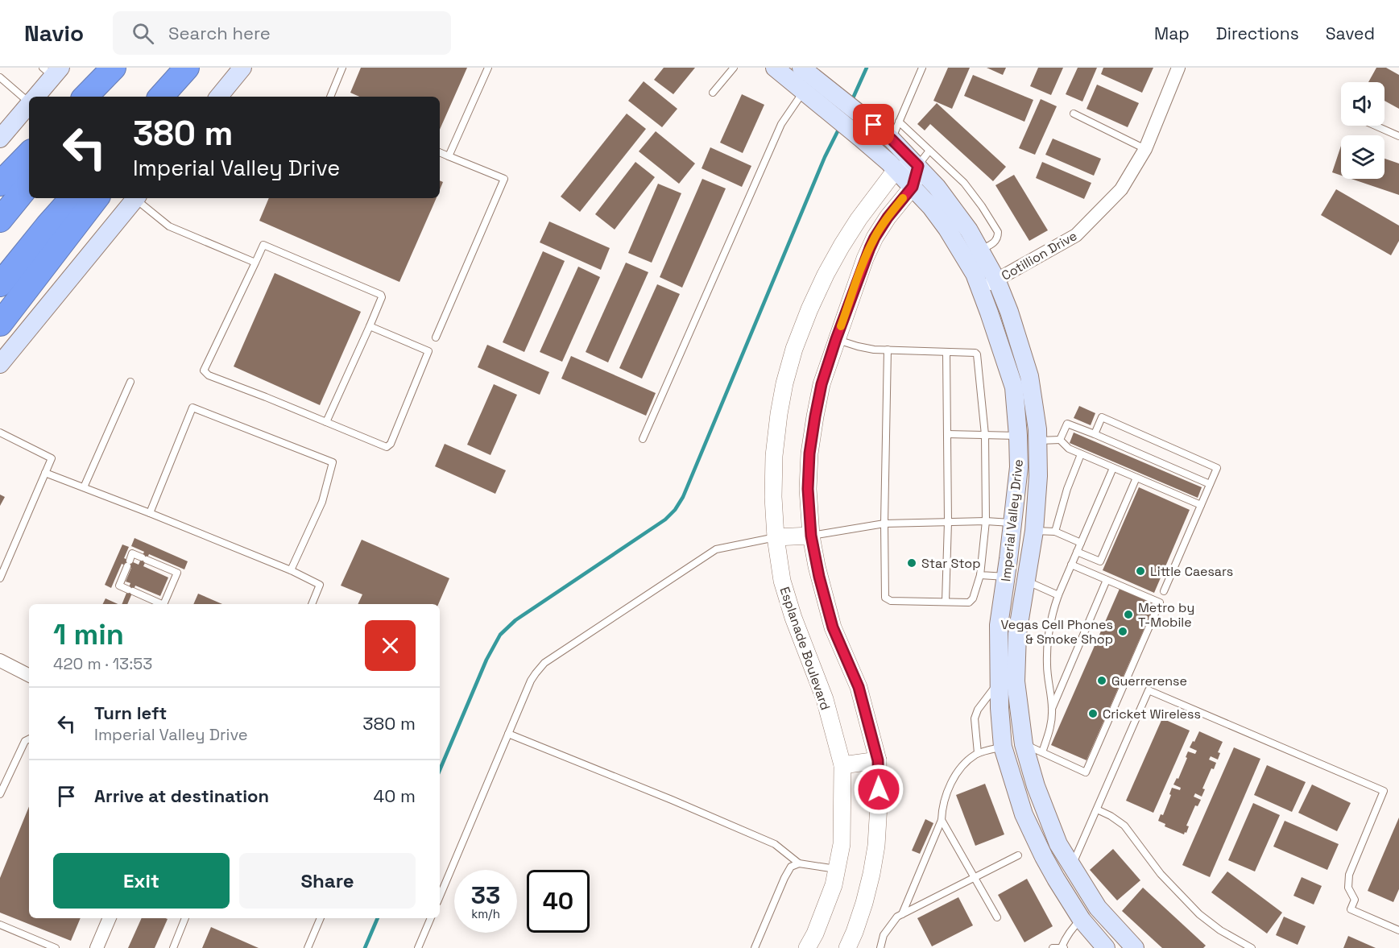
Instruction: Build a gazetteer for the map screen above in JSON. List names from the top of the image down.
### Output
{
  "streets": {
    "main road": ["Imperial Valley Drive"],
    "street": ["Cotillion Drive", "Esplanade Boulevard"]
  },
  "crossings": [
    ["Cotillion Drive", "Imperial Valley Drive"],
    ["Imperial Valley Drive", "Esplanade Boulevard"]
  ],
  "places": [
    "Star Stop",
    "Little Caesars",
    "Metro by T-Mobile",
    "Vegas Cell Phones & Smoke Shop",
    "Guerrerense",
    "Cricket Wireless"
  ],
  "page": {
    "header": "Navio",
    "search": "Search here",
    "nav": ["Map", "Directions", "Saved"],
    "turn": ["380 m", "Imperial Valley Drive"],
    "heading": ["1 min", "420 m · 13:53"],
    "list": [
      {
        "name": "Turn left",
        "note": "Imperial Valley Drive",
        "value": "380 m"
      },
      {
        "name": "Arrive at destination",
        "value": "40 m"
      }
    ],
    "buttons": ["Exit", "Share"],
    "speed": "33 km/h",
    "limit": "40"
  }
}
